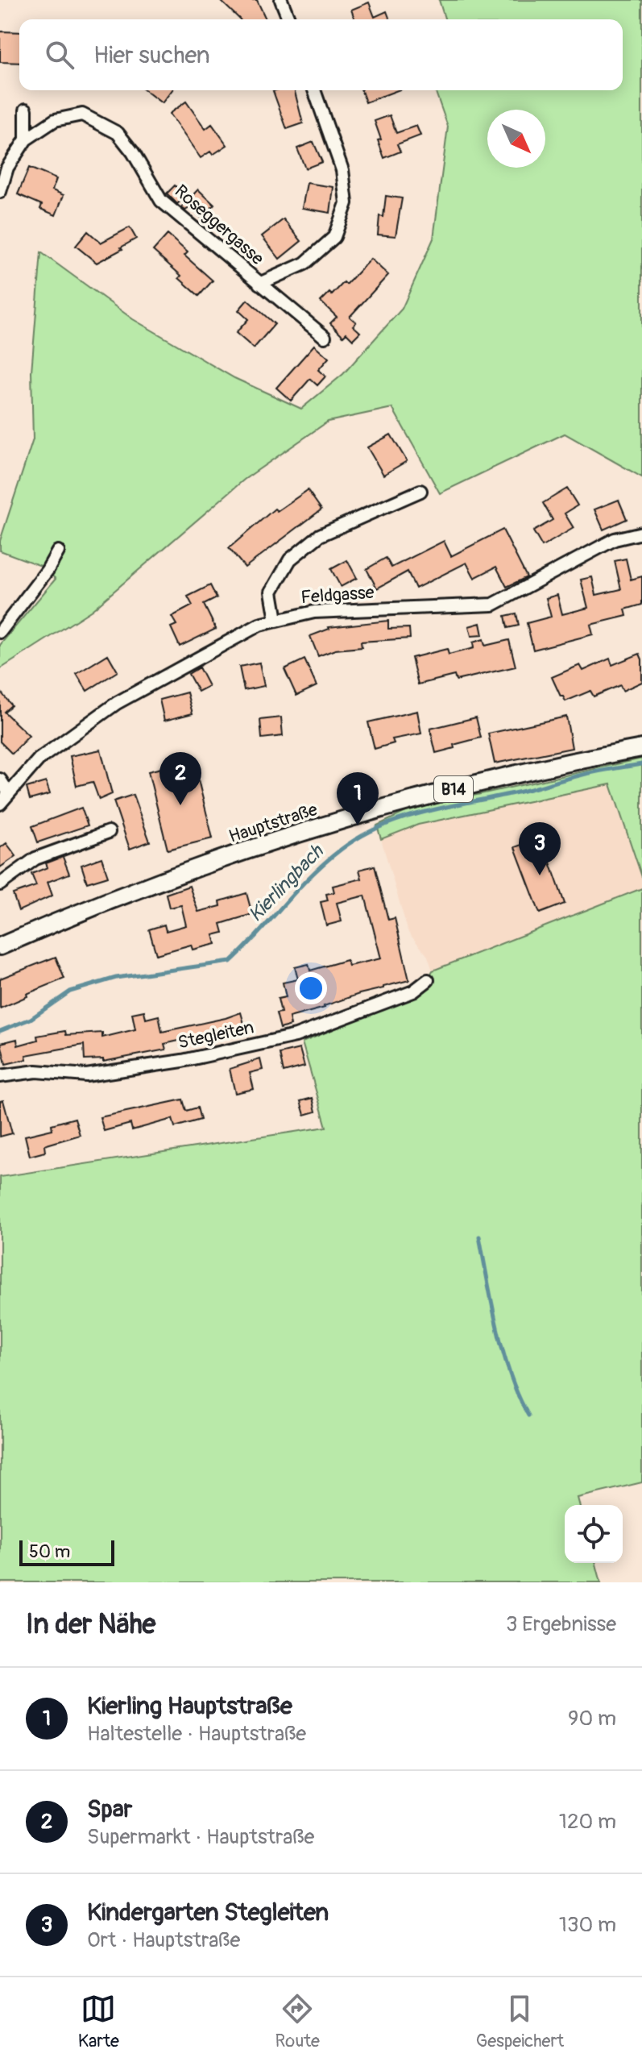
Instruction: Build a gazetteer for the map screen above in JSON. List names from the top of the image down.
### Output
{
  "streets": {
    "main road": ["B14", "Hauptstraße"],
    "street": ["Roseggergasse", "Feldgasse", "Stegleiten"]
  },
  "water": ["Kierlingbach"],
  "scale_bar": "50 m",
  "north": "bottom right",
  "page": {
    "search": "Hier suchen",
    "pins": ["2", "1", "3"],
    "scale": "50 m",
    "heading": ["In der Nähe", "3 Ergebnisse"],
    "list": [
      {
        "mark": "1",
        "name": "Kierling Hauptstraße",
        "note": "Haltestelle · Hauptstraße",
        "value": "90 m"
      },
      {
        "mark": "2",
        "name": "Spar",
        "note": "Supermarkt · Hauptstraße",
        "value": "120 m"
      },
      {
        "mark": "3",
        "name": "Kindergarten Stegleiten",
        "note": "Ort · Hauptstraße",
        "value": "130 m"
      }
    ],
    "nav": ["Karte", "Route", "Gespeichert"]
  }
}
